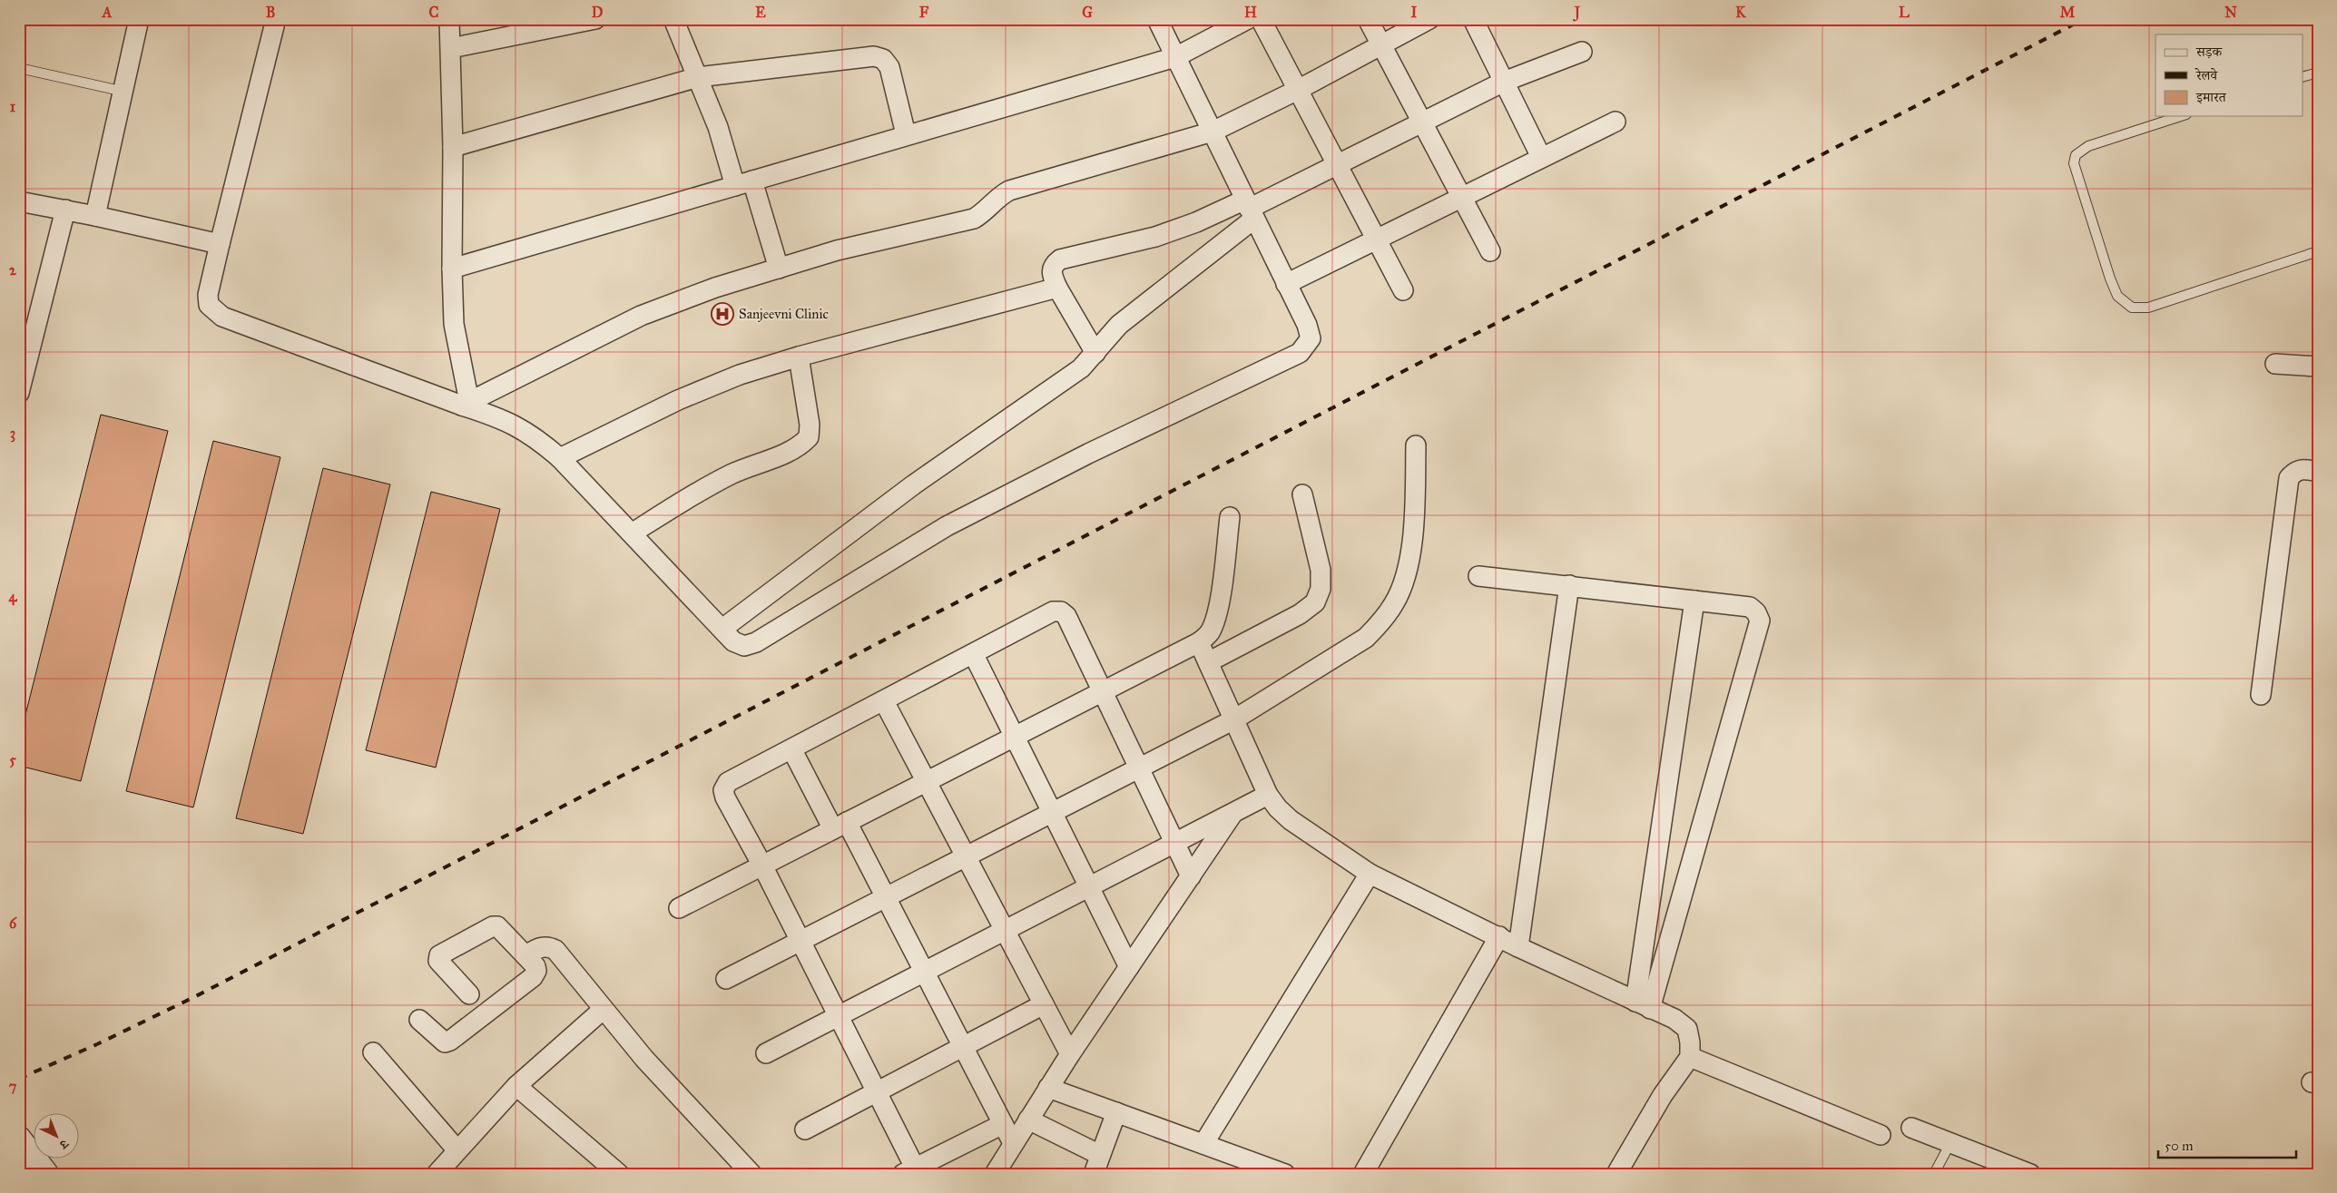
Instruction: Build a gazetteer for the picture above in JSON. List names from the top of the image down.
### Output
{
  "places": {
    "hospital": ["Sanjeevni Clinic"]
  },
  "legend": ["सड़क", "रेलवे", "इमारत"],
  "scale_bar": "50 m",
  "north": "bottom right",
  "grid": {
    "columns": [
      "A",
      "B",
      "C",
      "D",
      "E",
      "F",
      "G",
      "H",
      "I",
      "J",
      "K",
      "L",
      "M",
      "N"
    ],
    "rows": [
      "1",
      "2",
      "3",
      "4",
      "5",
      "6",
      "7"
    ]
  }
}
